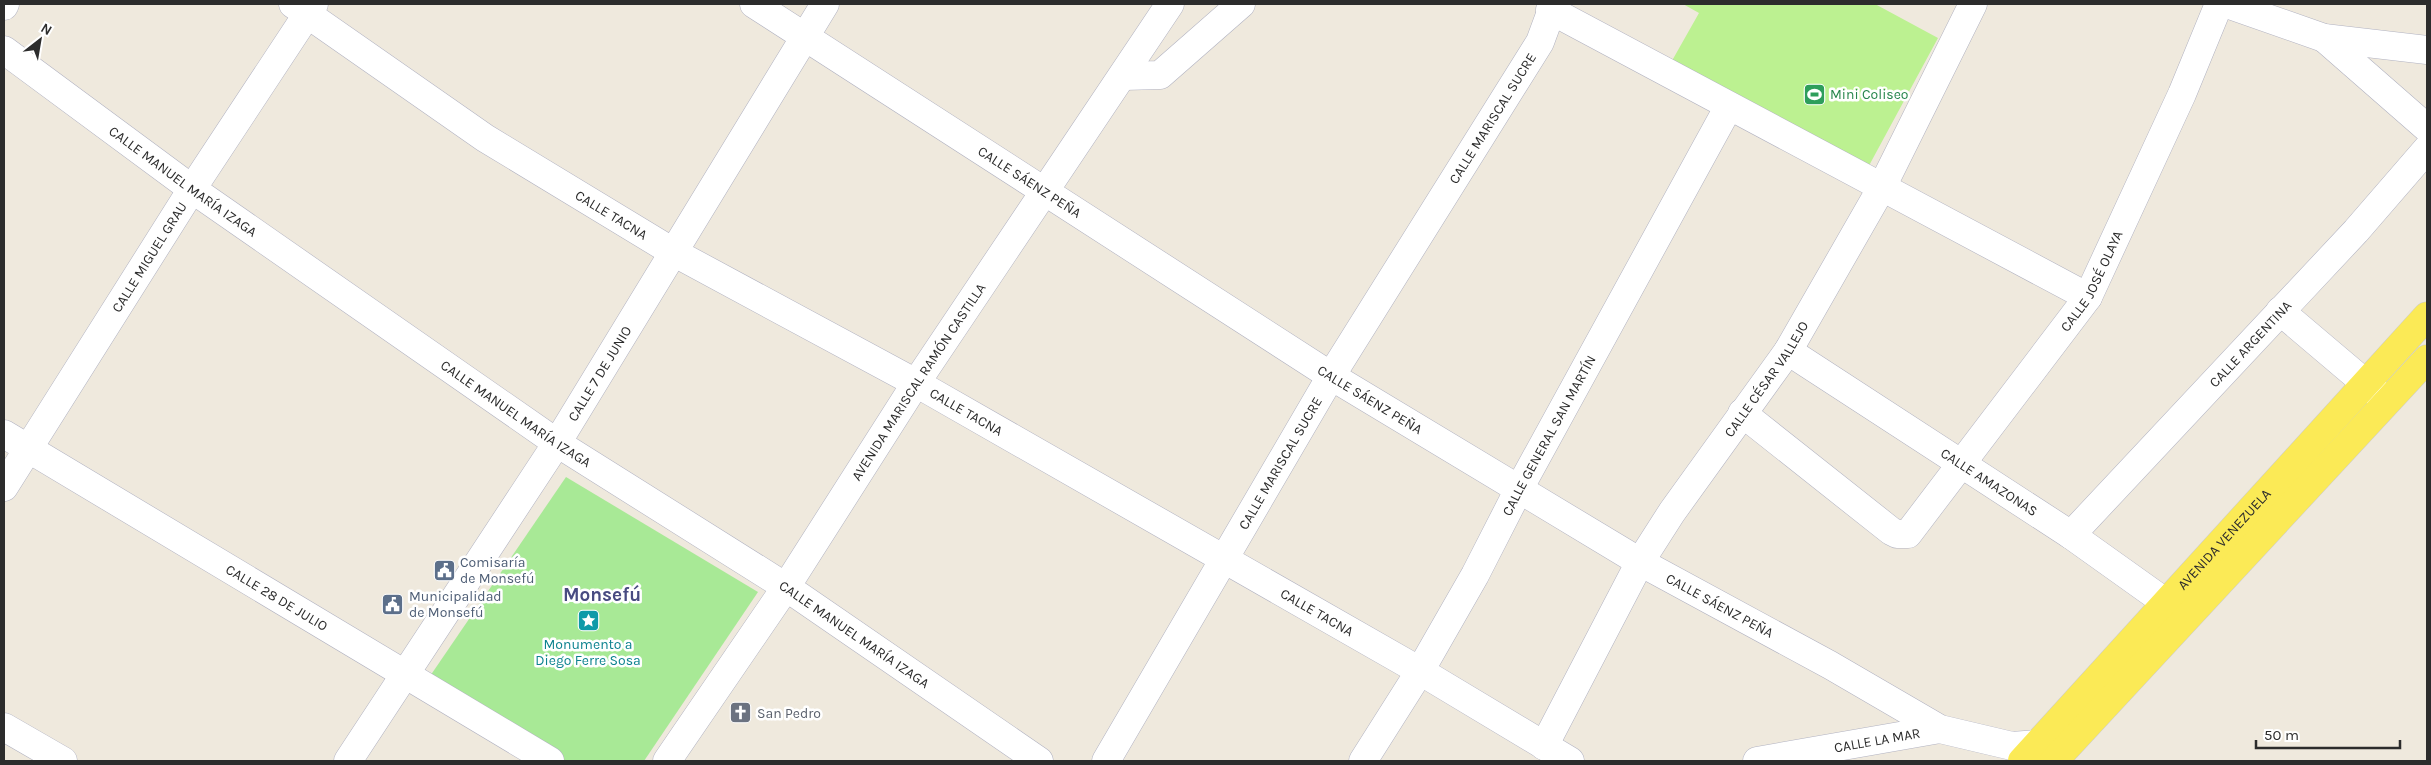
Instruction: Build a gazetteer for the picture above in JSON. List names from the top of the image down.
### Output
{
  "streets": {
    "main road": ["AVENIDA VENEZUELA"],
    "street": [
      "CALLE MARISCAL SUCRE",
      "CALLE SÁENZ PEÑA",
      "CALLE MANUEL MARÍA IZAGA",
      "CALLE TACNA",
      "CALLE MIGUEL GRAU",
      "CALLE JOSÉ OLAYA",
      "CALLE ARGENTINA",
      "CALLE 7 DE JUNIO",
      "CALLE CÉSAR VALLEJO",
      "AVENIDA MARISCAL RAMÓN CASTILLA",
      "CALLE GENERAL SAN MARTÍN",
      "CALLE AMAZONAS",
      "CALLE 28 DE JULIO",
      "CALLE LA MAR"
    ]
  },
  "crossings": [
    ["CALLE MARISCAL SUCRE", "CALLE SÁENZ PEÑA"],
    ["CALLE MARISCAL SUCRE", "CALLE TACNA"],
    ["CALLE SÁENZ PEÑA", "CALLE 7 DE JUNIO"],
    ["CALLE SÁENZ PEÑA", "CALLE CÉSAR VALLEJO"],
    ["CALLE SÁENZ PEÑA", "AVENIDA MARISCAL RAMÓN CASTILLA"],
    ["CALLE SÁENZ PEÑA", "CALLE GENERAL SAN MARTÍN"],
    ["CALLE SÁENZ PEÑA", "AVENIDA VENEZUELA"],
    ["CALLE SÁENZ PEÑA", "CALLE LA MAR"],
    ["CALLE MANUEL MARÍA IZAGA", "CALLE MIGUEL GRAU"],
    ["CALLE MANUEL MARÍA IZAGA", "CALLE 7 DE JUNIO"],
    ["CALLE MANUEL MARÍA IZAGA", "AVENIDA MARISCAL RAMÓN CASTILLA"],
    ["CALLE TACNA", "CALLE MIGUEL GRAU"],
    ["CALLE TACNA", "CALLE 7 DE JUNIO"],
    ["CALLE TACNA", "CALLE CÉSAR VALLEJO"],
    ["CALLE TACNA", "AVENIDA MARISCAL RAMÓN CASTILLA"],
    ["CALLE TACNA", "CALLE GENERAL SAN MARTÍN"],
    ["CALLE MIGUEL GRAU", "CALLE 28 DE JULIO"],
    ["CALLE JOSÉ OLAYA", "CALLE CÉSAR VALLEJO"],
    ["CALLE JOSÉ OLAYA", "CALLE AMAZONAS"],
    ["CALLE ARGENTINA", "CALLE AMAZONAS"],
    ["CALLE 7 DE JUNIO", "CALLE 28 DE JULIO"],
    ["CALLE CÉSAR VALLEJO", "CALLE AMAZONAS"],
    ["CALLE AMAZONAS", "AVENIDA VENEZUELA"]
  ],
  "districts": ["Monsefú"],
  "places": {
    "sports": ["Mini Coliseo"],
    "public building": ["Comisaría de Monsefú", "Municipalidad de Monsefú"],
    "place": ["Monumento a Diego Ferre Sosa"],
    "church": ["San Pedro"]
  },
  "scale_bar": "50 m",
  "north": "top right"
}
